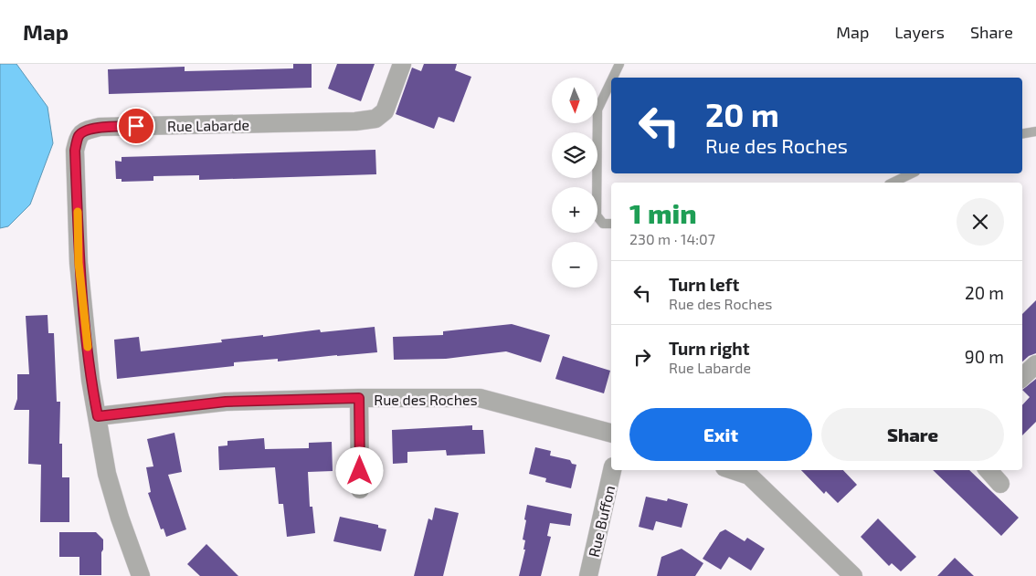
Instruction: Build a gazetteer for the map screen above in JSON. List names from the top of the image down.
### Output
{
  "streets": {
    "street": ["Rue Labarde", "Rue des Roches", "Rue Buffon"]
  },
  "crossings": [
    ["Rue Labarde", "Rue des Roches"]
  ],
  "north": "bottom",
  "page": {
    "header": "Map",
    "nav": ["Map", "Layers", "Share"],
    "map_buttons": ["+", "−"],
    "turn": ["20 m", "Rue des Roches"],
    "heading": ["1 min", "230 m · 14:07"],
    "list": [
      {
        "name": "Turn left",
        "note": "Rue des Roches",
        "value": "20 m"
      },
      {
        "name": "Turn right",
        "note": "Rue Labarde",
        "value": "90 m"
      }
    ],
    "buttons": ["Exit", "Share"]
  }
}
